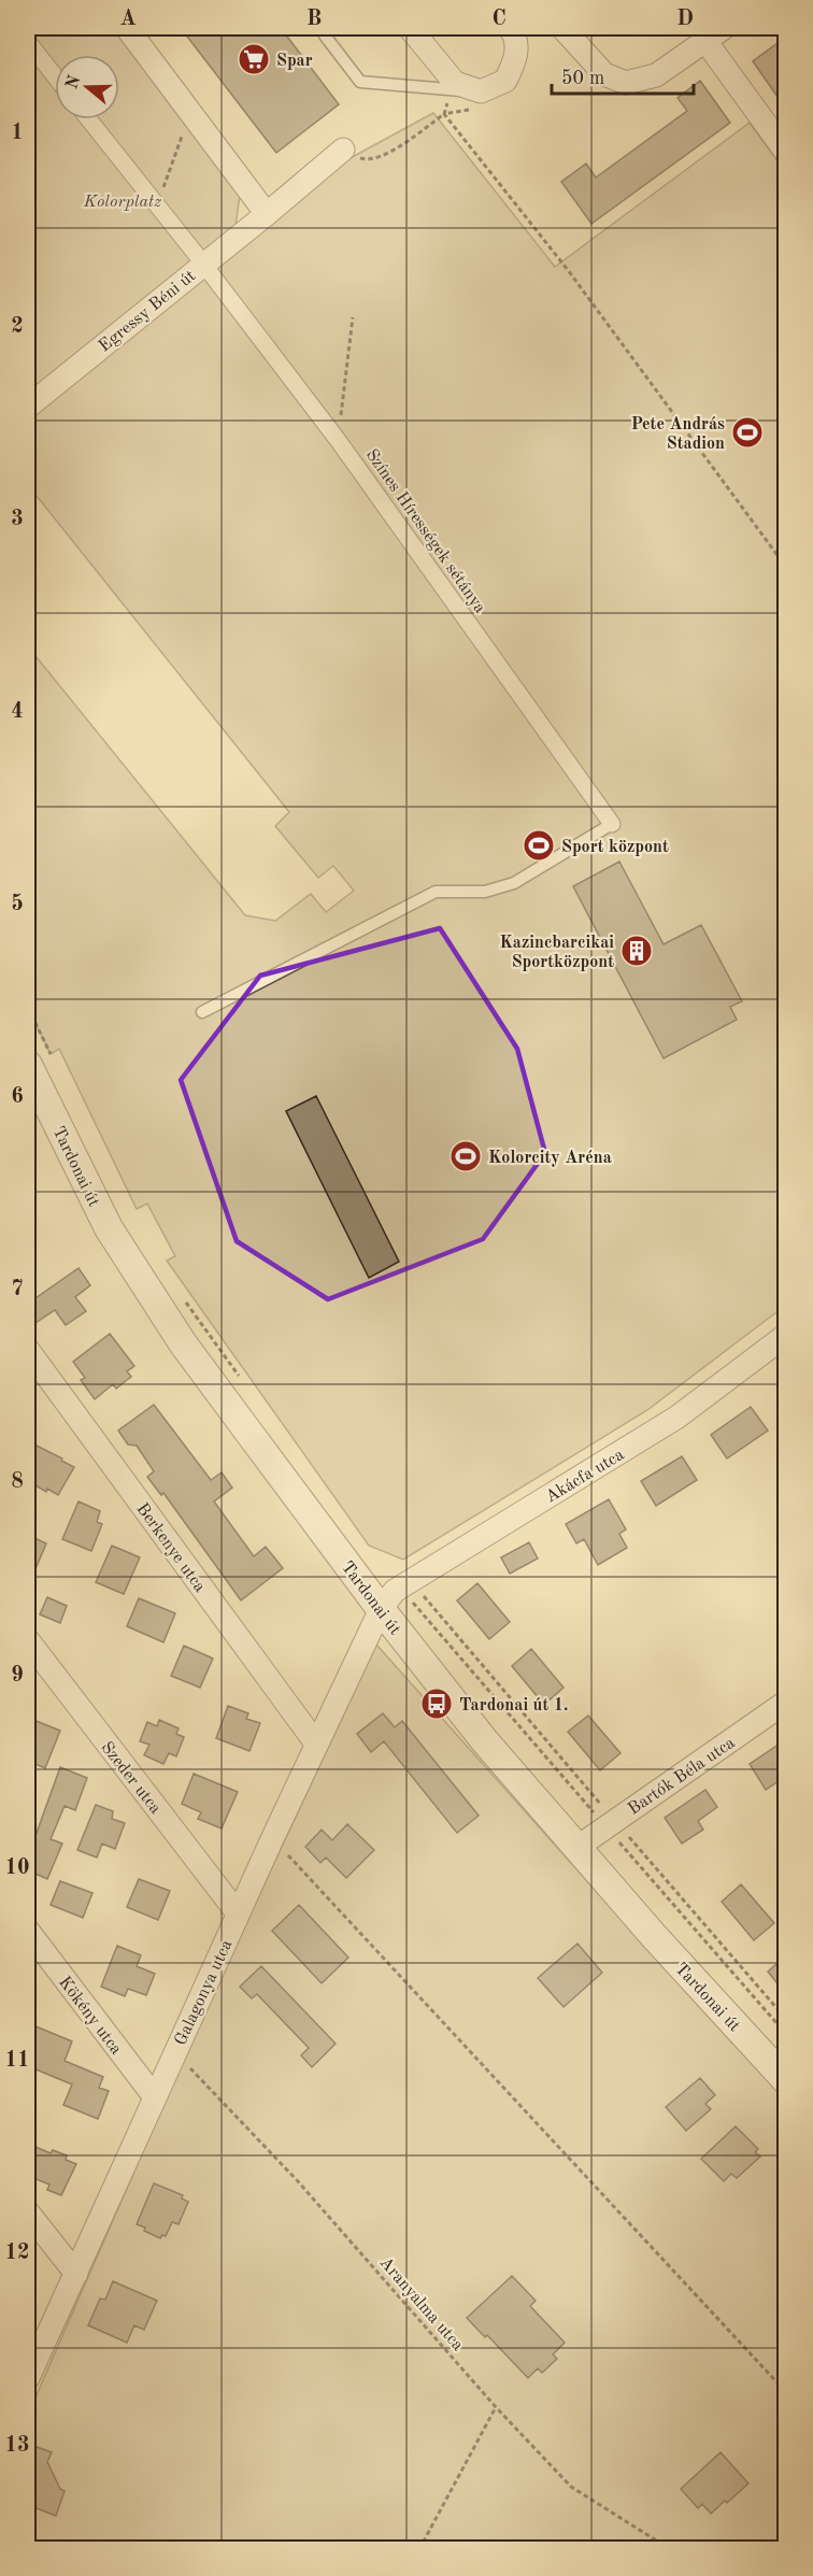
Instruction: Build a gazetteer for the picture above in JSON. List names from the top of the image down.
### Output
{
  "streets": {
    "street": [
      "Egressy Béni út",
      "Színes Hírességek sétánya",
      "Tardonai út",
      "Akácfa utca",
      "Berkenye utca",
      "Bartók Béla utca",
      "Szeder utca",
      "Galagonya utca",
      "Kökény utca"
    ],
    "path": ["Aranyalma utca"]
  },
  "crossings": [
    ["Egressy Béni út", "Színes Hírességek sétánya"],
    ["Tardonai út", "Akácfa utca"],
    ["Tardonai út", "Bartók Béla utca"],
    ["Tardonai út", "Galagonya utca"],
    ["Akácfa utca", "Galagonya utca"],
    ["Berkenye utca", "Galagonya utca"],
    ["Szeder utca", "Galagonya utca"],
    ["Galagonya utca", "Kökény utca"],
    ["Galagonya utca", "Aranyalma utca"]
  ],
  "parks": ["Kolorplatz"],
  "places": {
    "supermarket": ["Spar"],
    "sports": ["Pete András Stadion", "Sport központ", "Kolorcity Aréna"],
    "building": ["Kazincbarcikai Sportközpont"],
    "bus stop": ["Tardonai út 1."]
  },
  "scale_bar": "50 m",
  "north": "left",
  "grid": {
    "columns": [
      "A",
      "B",
      "C",
      "D"
    ],
    "rows": [
      "1",
      "2",
      "3",
      "4",
      "5",
      "6",
      "7",
      "8",
      "9",
      "10",
      "11",
      "12",
      "13"
    ]
  }
}
